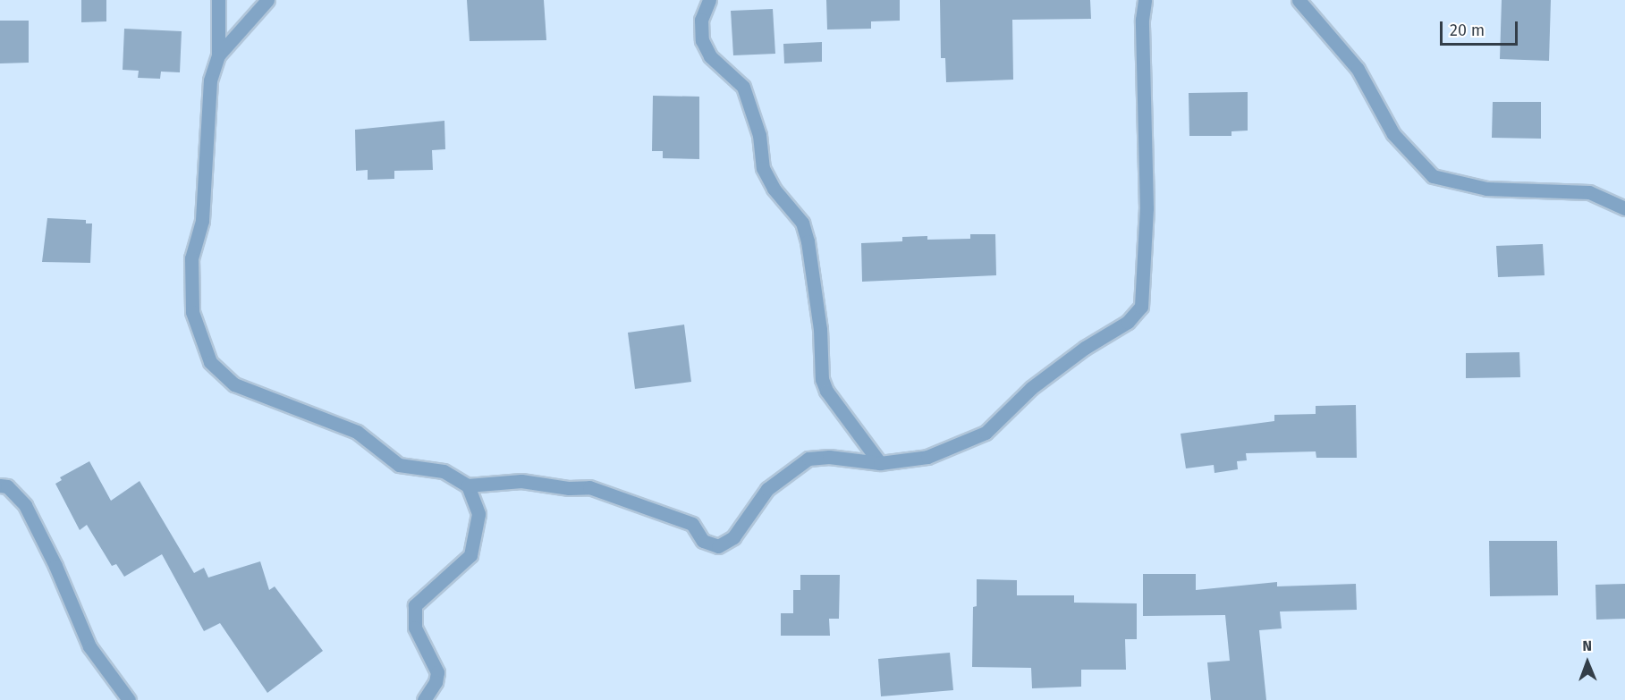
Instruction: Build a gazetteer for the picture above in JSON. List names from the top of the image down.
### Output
{
  "scale_bar": "20 m",
  "north": "top"
}
